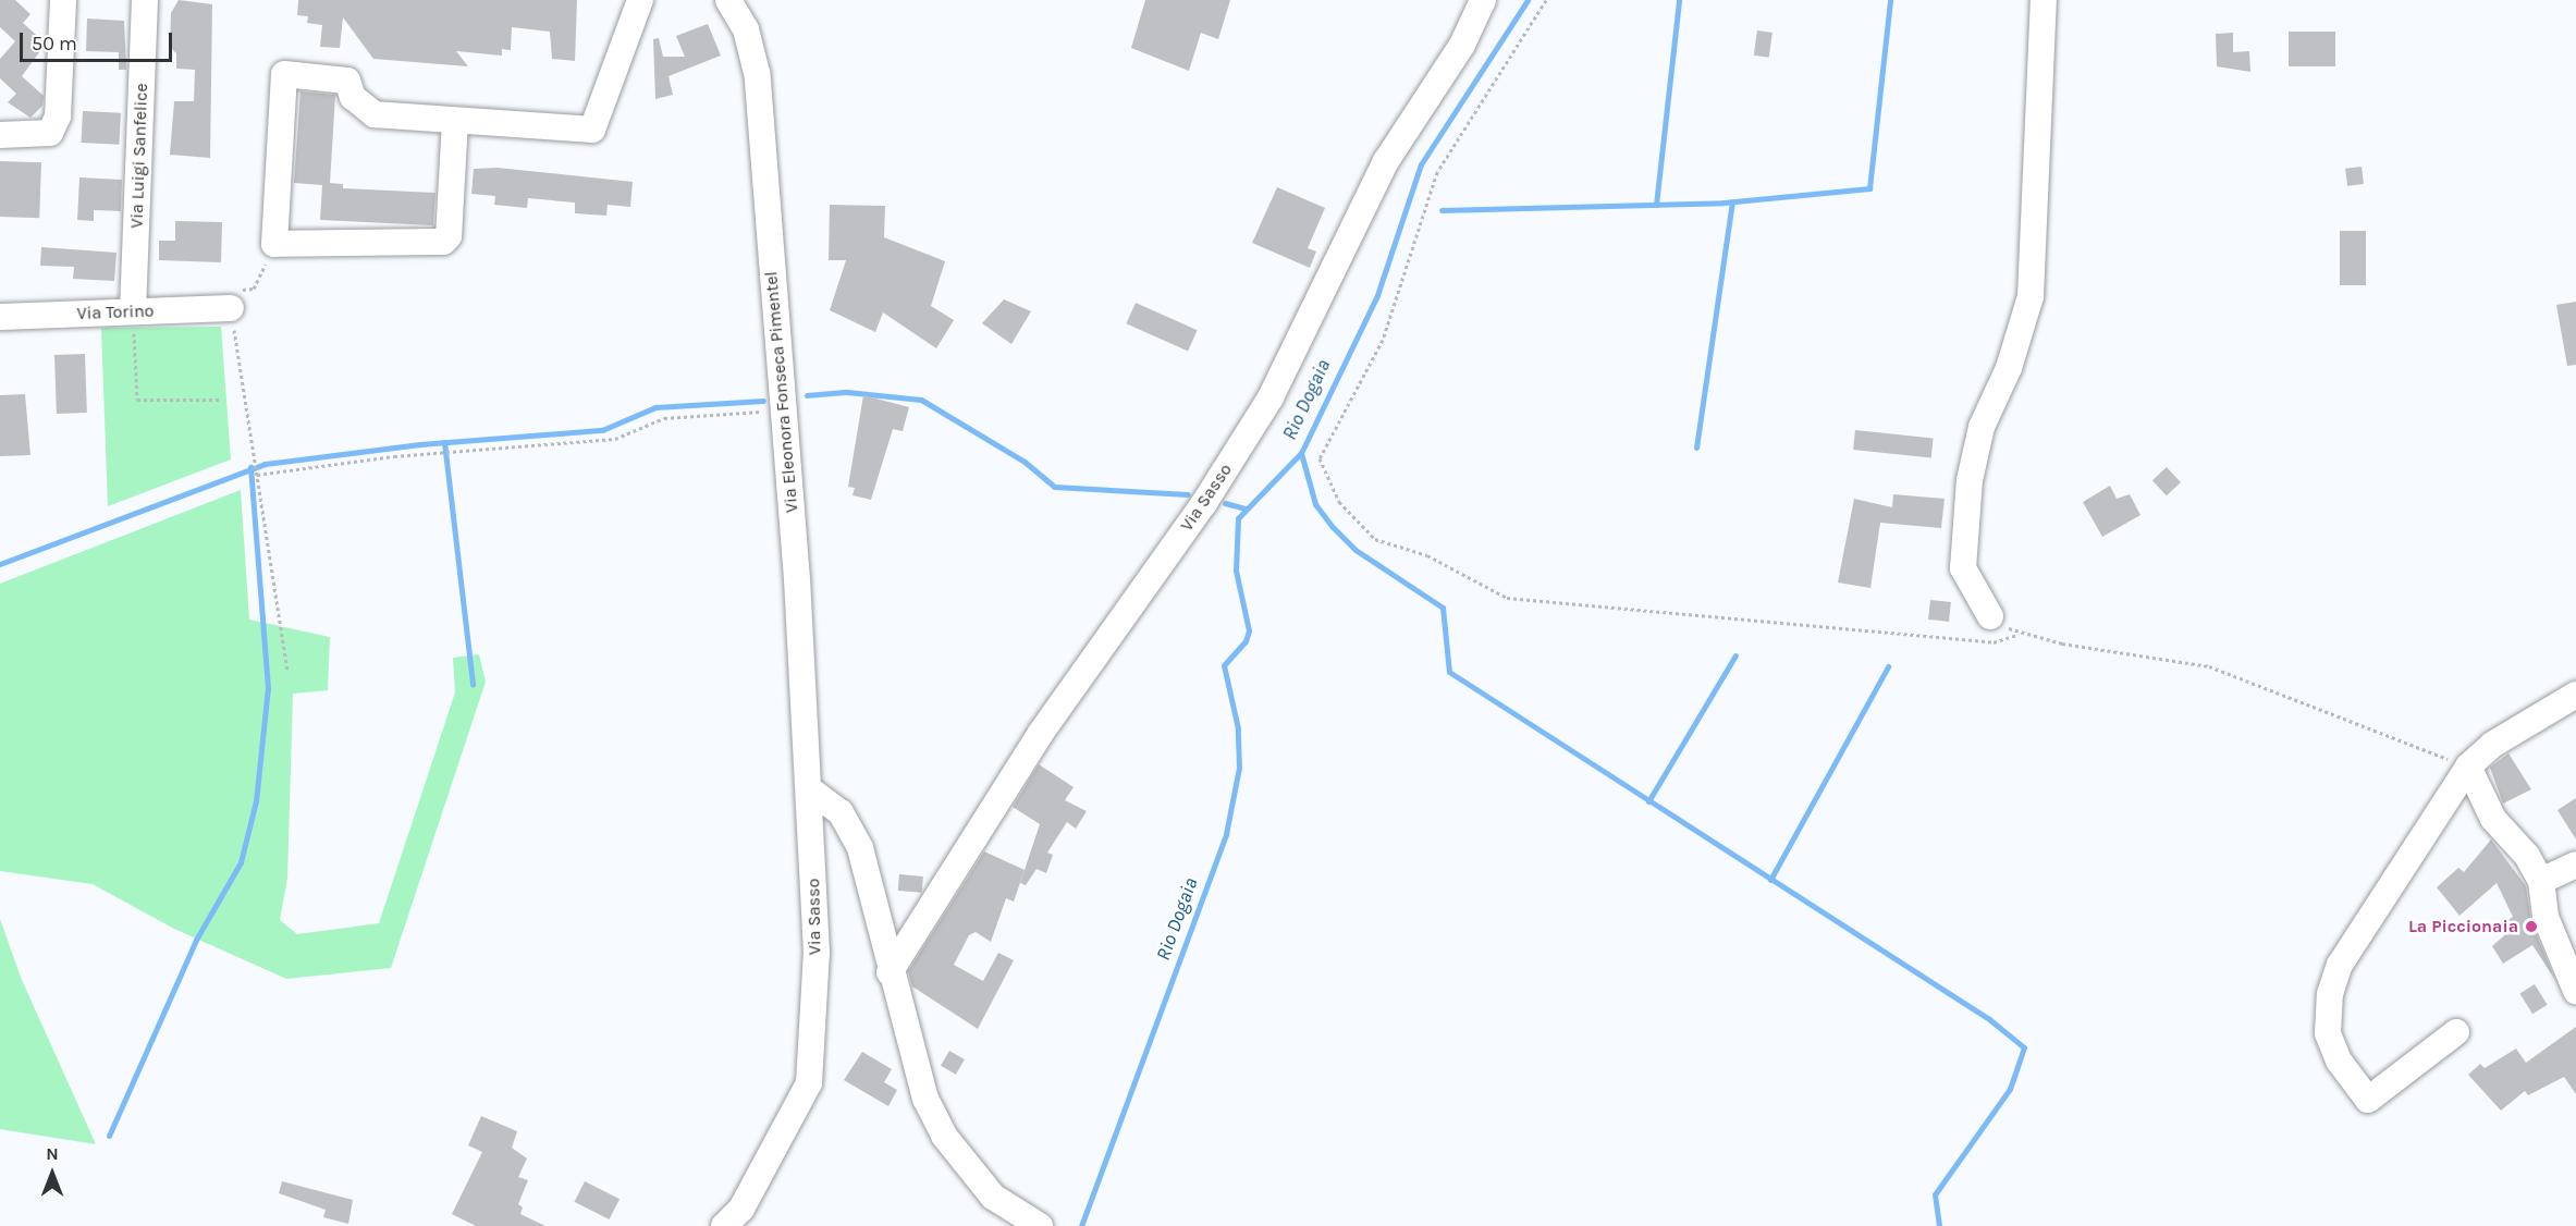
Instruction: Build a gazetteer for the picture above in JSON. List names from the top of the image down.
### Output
{
  "streets": {
    "street": [
      "Via Luigi Sanfelice",
      "Via Torino",
      "Via Eleonora Fonseca Pimentel",
      "Via Sasso"
    ]
  },
  "crossings": [
    ["Via Luigi Sanfelice", "Via Torino"],
    ["Via Eleonora Fonseca Pimentel", "Via Sasso"]
  ],
  "water": ["Rio Dogaia"],
  "places": ["La Piccionaia"],
  "scale_bar": "50 m",
  "north": "top"
}
